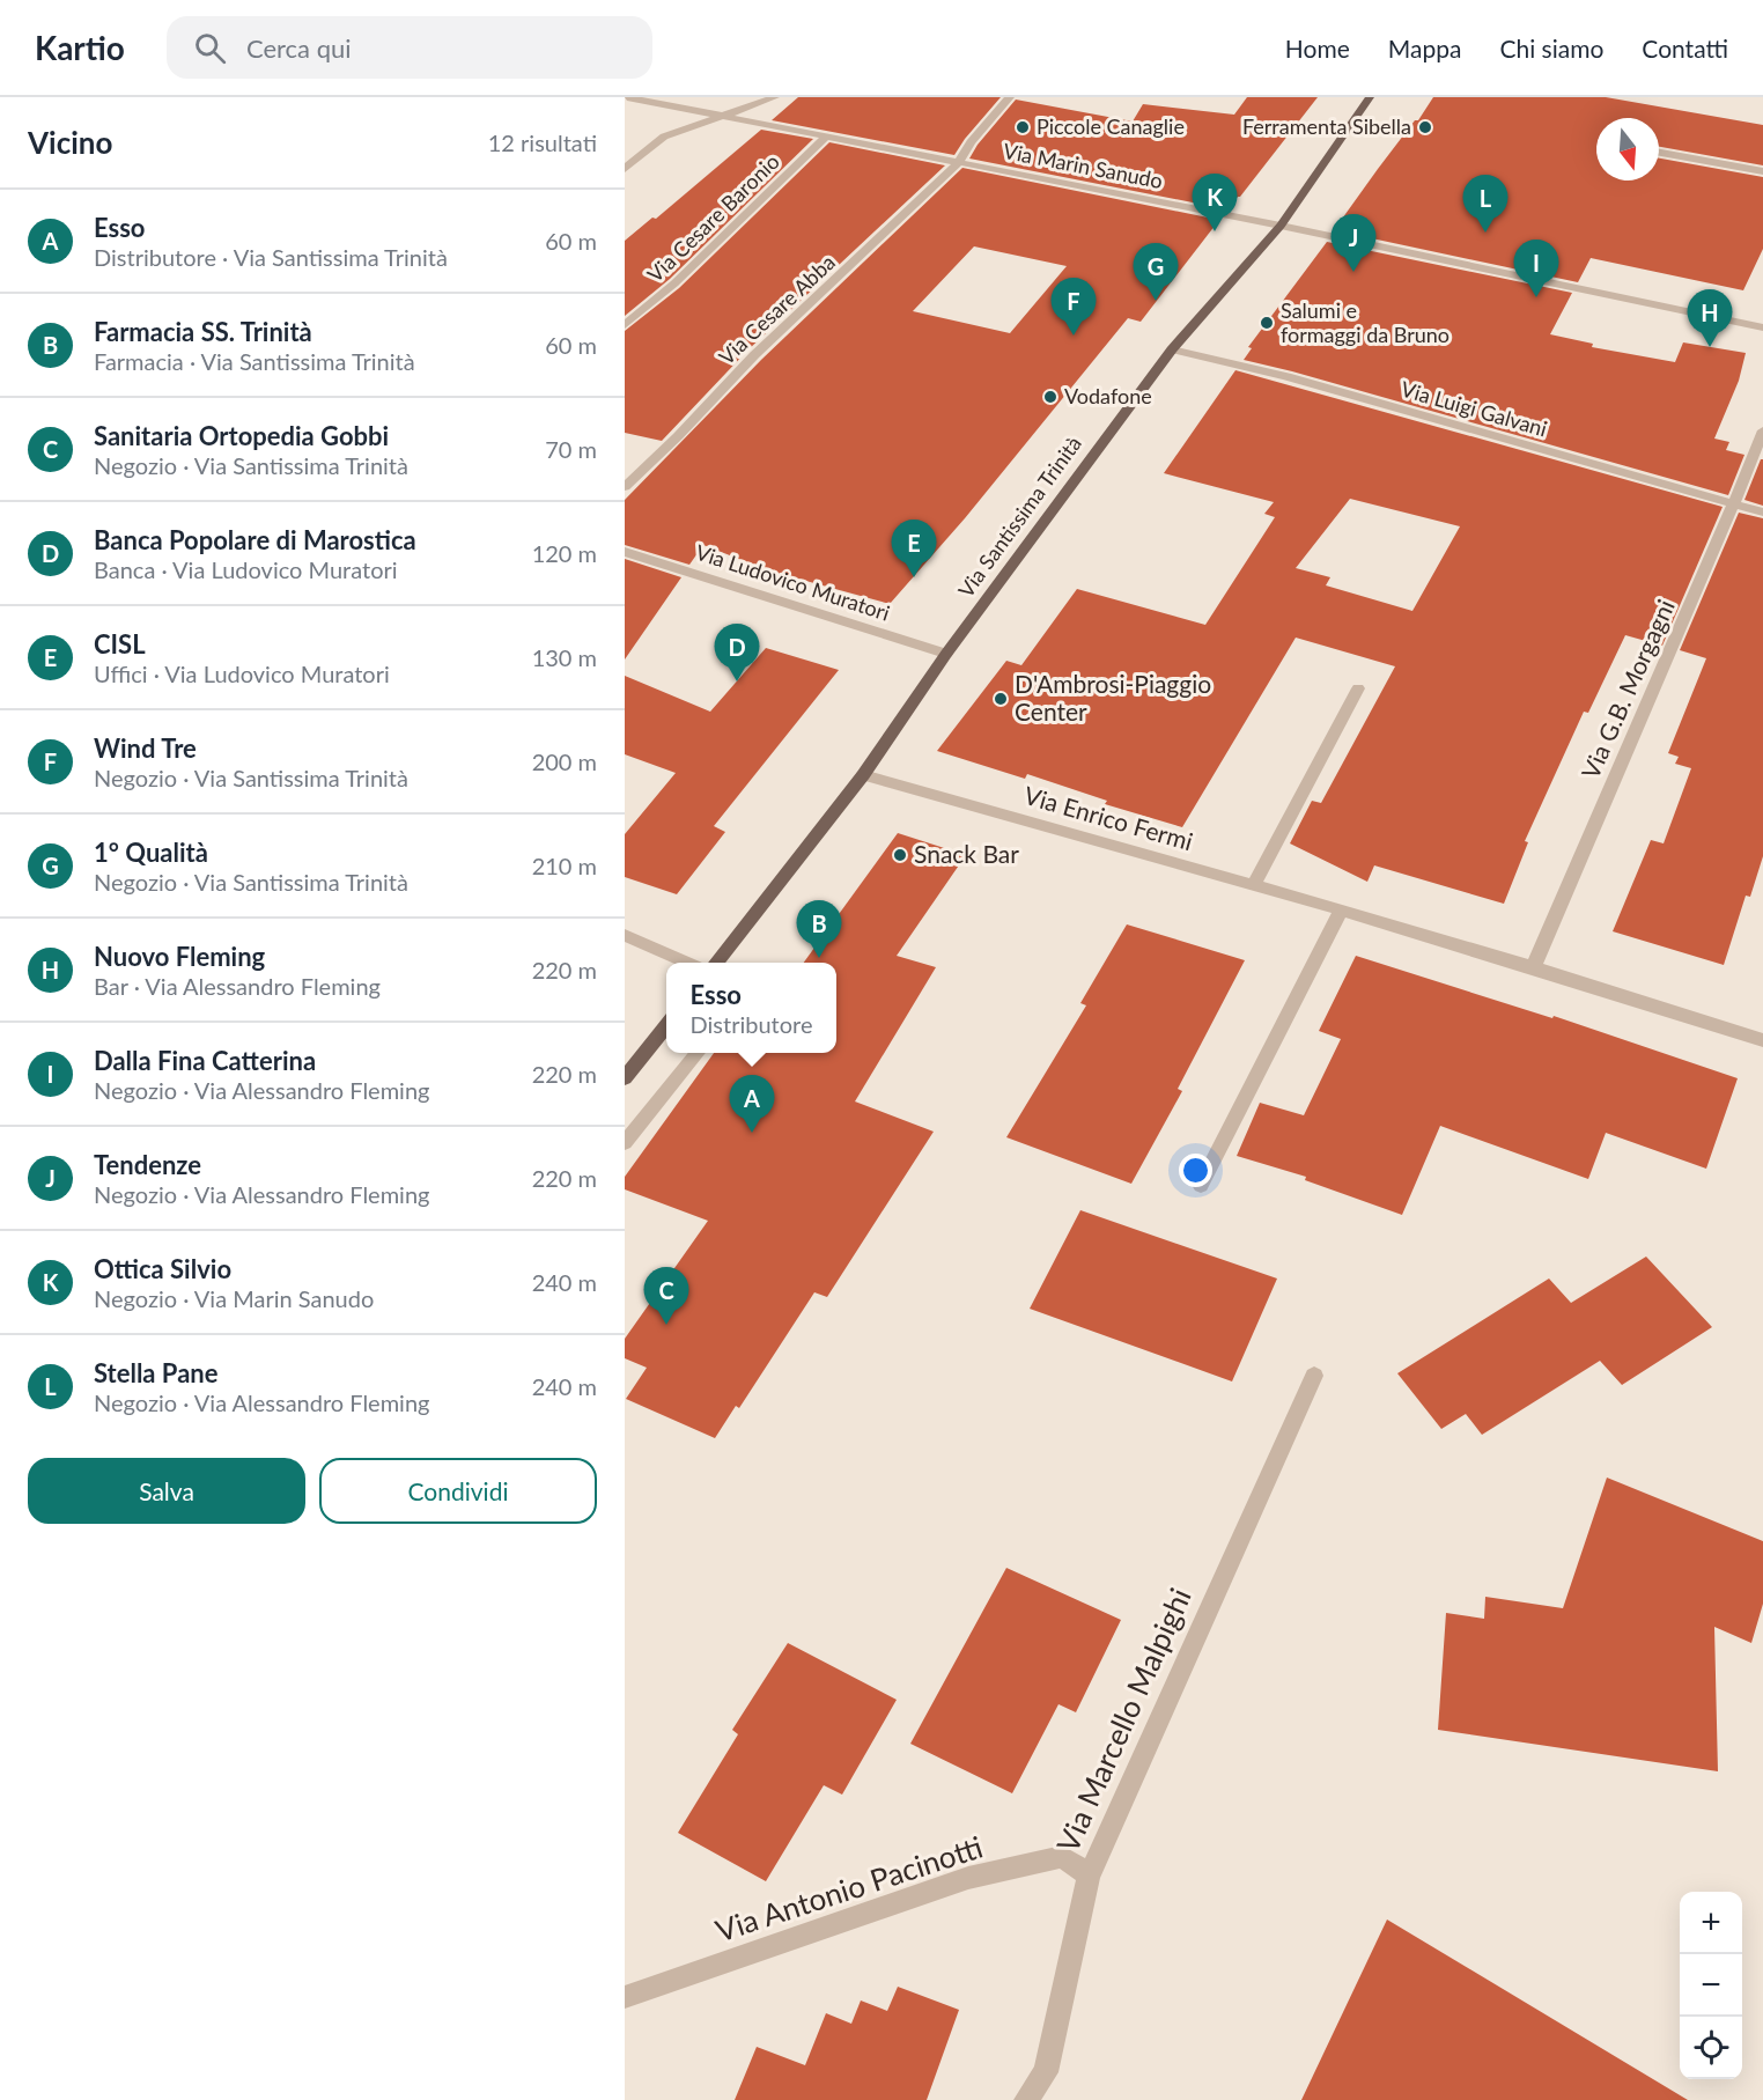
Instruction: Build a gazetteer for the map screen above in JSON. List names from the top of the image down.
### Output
{
  "streets": {
    "main road": ["Via Santissima Trinità"],
    "street": [
      "Via Marin Sanudo",
      "Via Cesare Baronio",
      "Via Cesare Abba",
      "Via Luigi Galvani",
      "Via Ludovico Muratori",
      "Via G.B. Morgagni",
      "Via Enrico Fermi",
      "Via Marcello Malpighi",
      "Via Antonio Pacinotti"
    ]
  },
  "crossings": [
    ["Via Marin Sanudo", "Via Cesare Baronio"],
    ["Via Marin Sanudo", "Via Cesare Abba"],
    ["Via Marin Sanudo", "Via Santissima Trinità"],
    ["Via Luigi Galvani", "Via Santissima Trinità"],
    ["Via Luigi Galvani", "Via G.B. Morgagni"],
    ["Via Santissima Trinità", "Via Ludovico Muratori"],
    ["Via Santissima Trinità", "Via Enrico Fermi"],
    ["Via G.B. Morgagni", "Via Enrico Fermi"],
    ["Via Marcello Malpighi", "Via Antonio Pacinotti"]
  ],
  "places": [
    "Piccole Canaglie",
    "Ferramenta Sibella",
    "Salumi e formaggi da Bruno",
    "Vodafone",
    "D'Ambrosi-Piaggio Center",
    "Snack Bar"
  ],
  "north": "bottom",
  "page": {
    "header": "Kartio",
    "search": "Cerca qui",
    "nav": [
      "Home",
      "Mappa",
      "Chi siamo",
      "Contatti"
    ],
    "heading": ["Vicino", "12 risultati"],
    "pins": [
      "K",
      "L",
      "J",
      "I",
      "G",
      "F",
      "H",
      "E",
      "D",
      "B",
      "A",
      "C"
    ],
    "list": [
      {
        "mark": "A",
        "name": "Esso",
        "note": "Distributore · Via Santissima Trinità",
        "value": "60 m"
      },
      {
        "mark": "B",
        "name": "Farmacia SS. Trinità",
        "note": "Farmacia · Via Santissima Trinità",
        "value": "60 m"
      },
      {
        "mark": "C",
        "name": "Sanitaria Ortopedia Gobbi",
        "note": "Negozio · Via Santissima Trinità",
        "value": "70 m"
      },
      {
        "mark": "D",
        "name": "Banca Popolare di Marostica",
        "note": "Banca · Via Ludovico Muratori",
        "value": "120 m"
      },
      {
        "mark": "E",
        "name": "CISL",
        "note": "Uffici · Via Ludovico Muratori",
        "value": "130 m"
      },
      {
        "mark": "F",
        "name": "Wind Tre",
        "note": "Negozio · Via Santissima Trinità",
        "value": "200 m"
      },
      {
        "mark": "G",
        "name": "1° Qualità",
        "note": "Negozio · Via Santissima Trinità",
        "value": "210 m"
      },
      {
        "mark": "H",
        "name": "Nuovo Fleming",
        "note": "Bar · Via Alessandro Fleming",
        "value": "220 m"
      },
      {
        "mark": "I",
        "name": "Dalla Fina Catterina",
        "note": "Negozio · Via Alessandro Fleming",
        "value": "220 m"
      },
      {
        "mark": "J",
        "name": "Tendenze",
        "note": "Negozio · Via Alessandro Fleming",
        "value": "220 m"
      },
      {
        "mark": "K",
        "name": "Ottica Silvio",
        "note": "Negozio · Via Marin Sanudo",
        "value": "240 m"
      },
      {
        "mark": "L",
        "name": "Stella Pane",
        "note": "Negozio · Via Alessandro Fleming",
        "value": "240 m"
      }
    ],
    "popup": ["Esso", "Distributore"],
    "buttons": ["Salva", "Condividi"],
    "map_buttons": ["+", "−"]
  }
}
